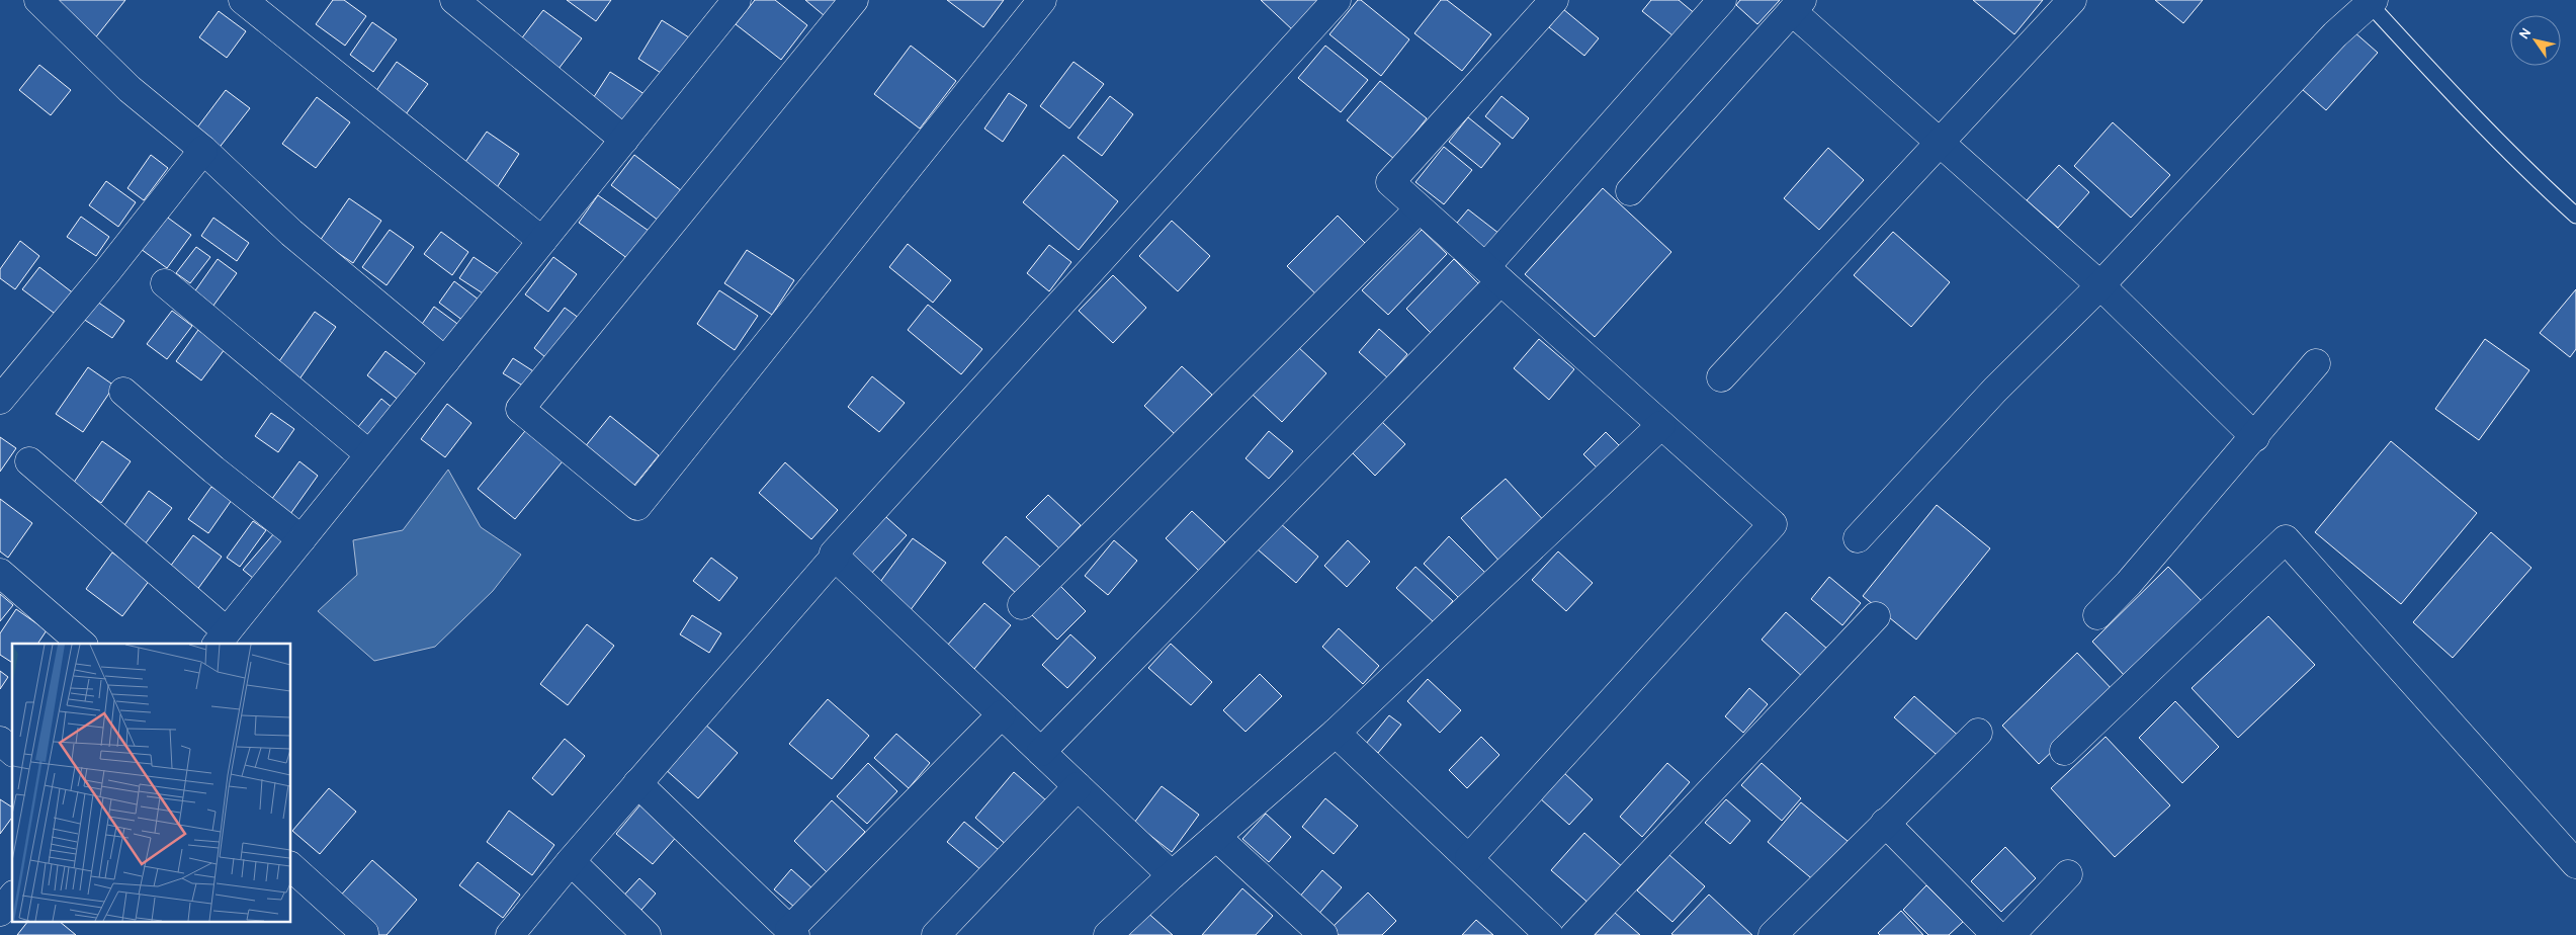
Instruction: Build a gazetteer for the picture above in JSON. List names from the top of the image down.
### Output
{
  "north": "top left"
}
